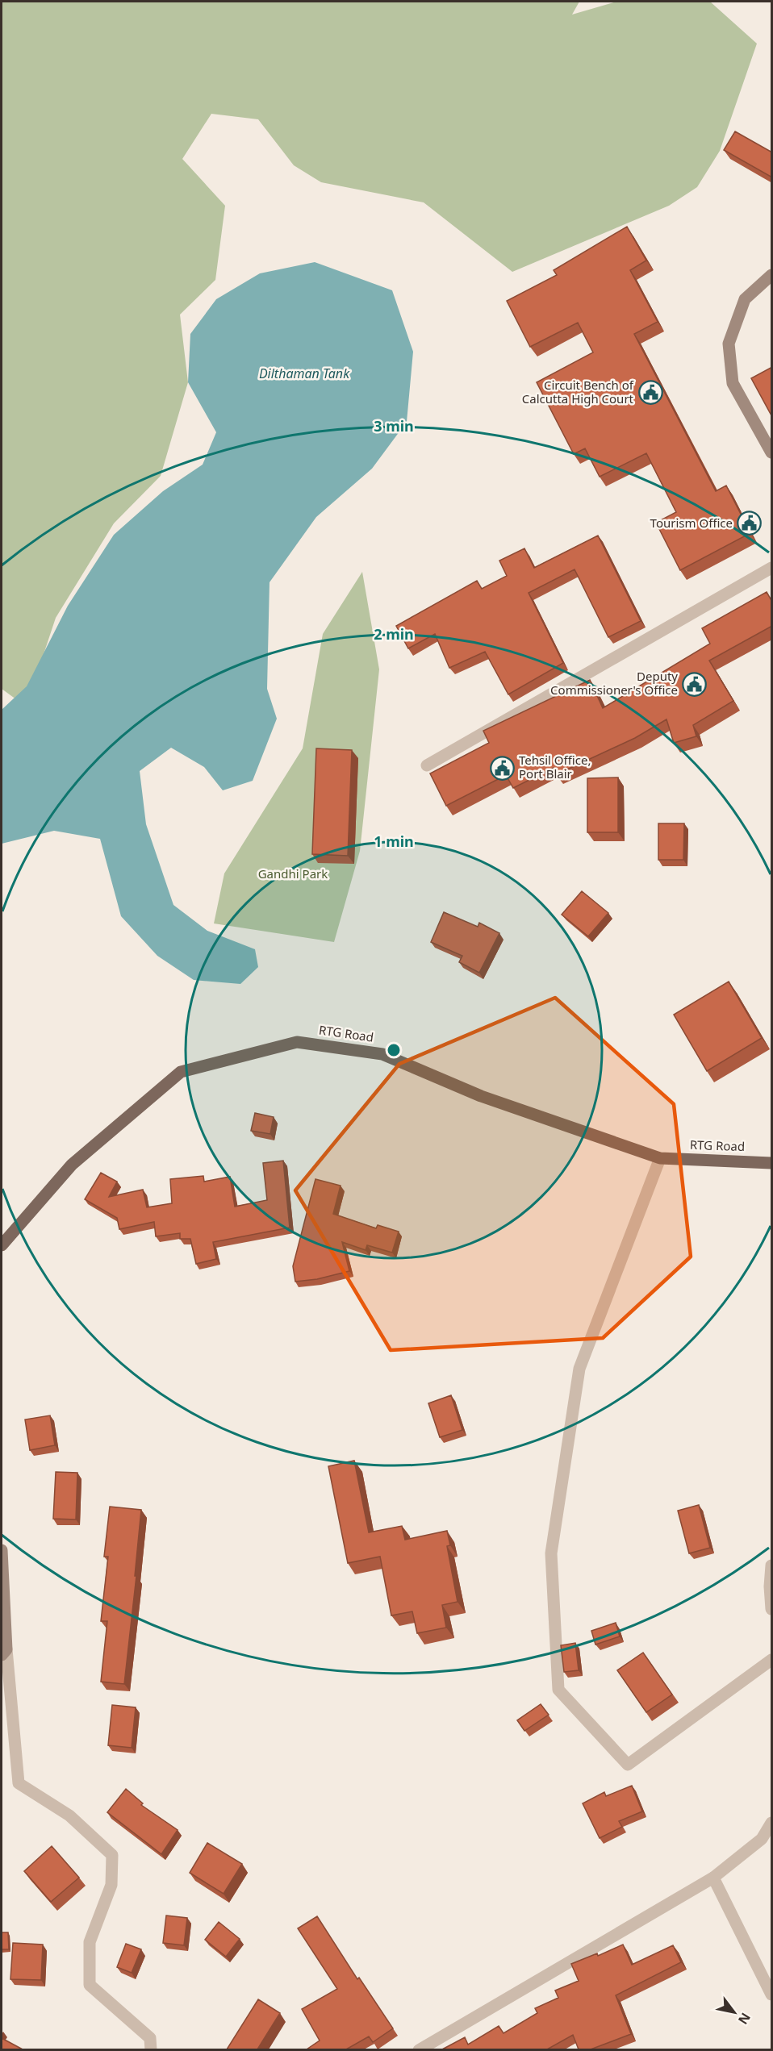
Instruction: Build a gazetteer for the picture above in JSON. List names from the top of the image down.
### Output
{
  "streets": {
    "main road": ["RTG Road"]
  },
  "water": ["Dilthaman Tank"],
  "parks": ["Gandhi Park"],
  "places": {
    "public building": [
      "Circuit Bench of Calcutta High Court",
      "Tourism Office",
      "Deputy Commissioner's Office",
      "Tehsil Office, Port Blair"
    ]
  },
  "north": "bottom right",
  "rings": ["3 min", "2 min", "1 min"]
}
